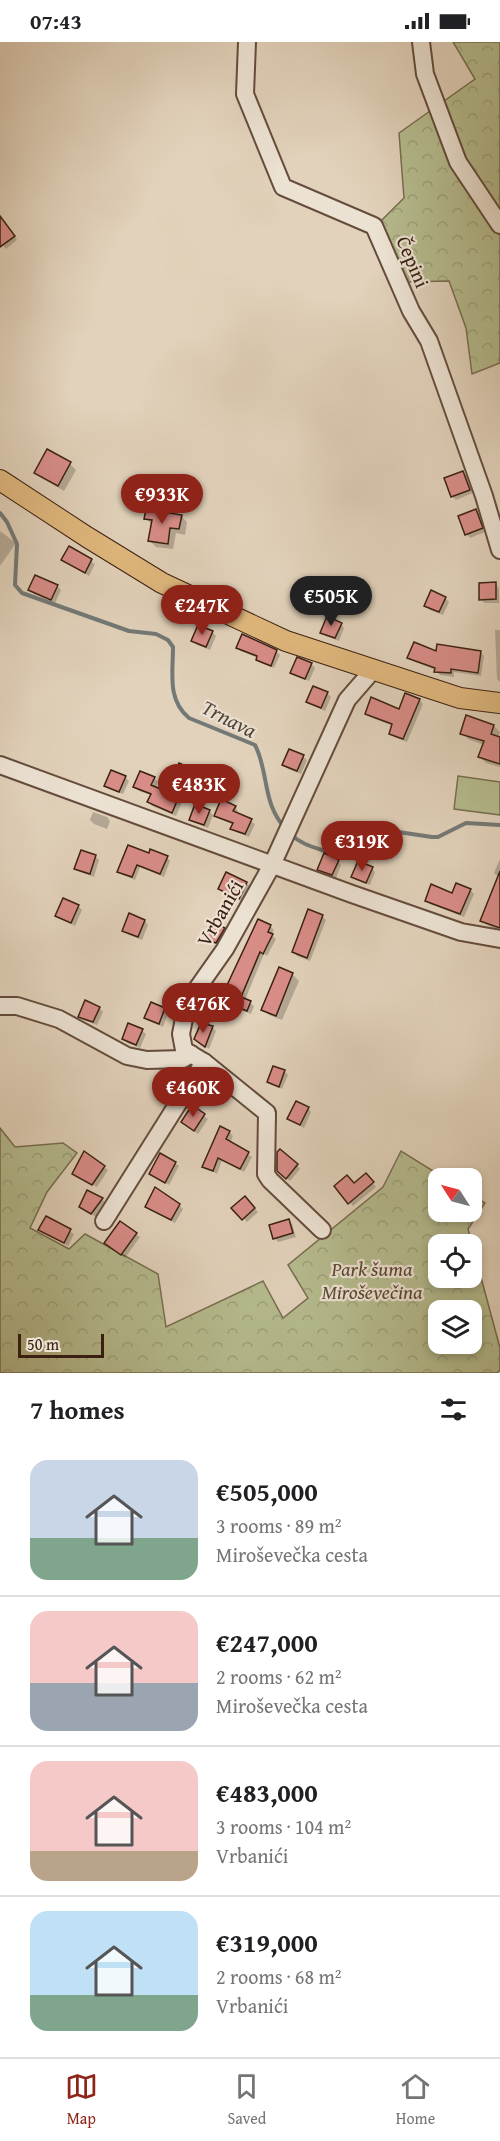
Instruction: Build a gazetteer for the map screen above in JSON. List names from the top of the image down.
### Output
{
  "streets": {
    "street": ["Čepini", "Vrbanići"]
  },
  "water": ["Trnava"],
  "parks": ["Park šuma Miroševečina"],
  "scale_bar": "50 m",
  "north": "top left",
  "page": {
    "status": "07:43",
    "price": [
      "€933K",
      "€505K",
      "€247K",
      "€483K",
      "€319K",
      "€476K",
      "€460K"
    ],
    "scale": "50 m",
    "heading": "7 homes",
    "list": [
      {
        "name": "€505,000",
        "note": "3 rooms · 89 m² · Miroševečka cesta"
      },
      {
        "name": "€247,000",
        "note": "2 rooms · 62 m² · Miroševečka cesta"
      },
      {
        "name": "€483,000",
        "note": "3 rooms · 104 m² · Vrbanići"
      },
      {
        "name": "€319,000",
        "note": "2 rooms · 68 m² · Vrbanići"
      }
    ],
    "tabs": ["Map", "Saved", "Home"]
  }
}
